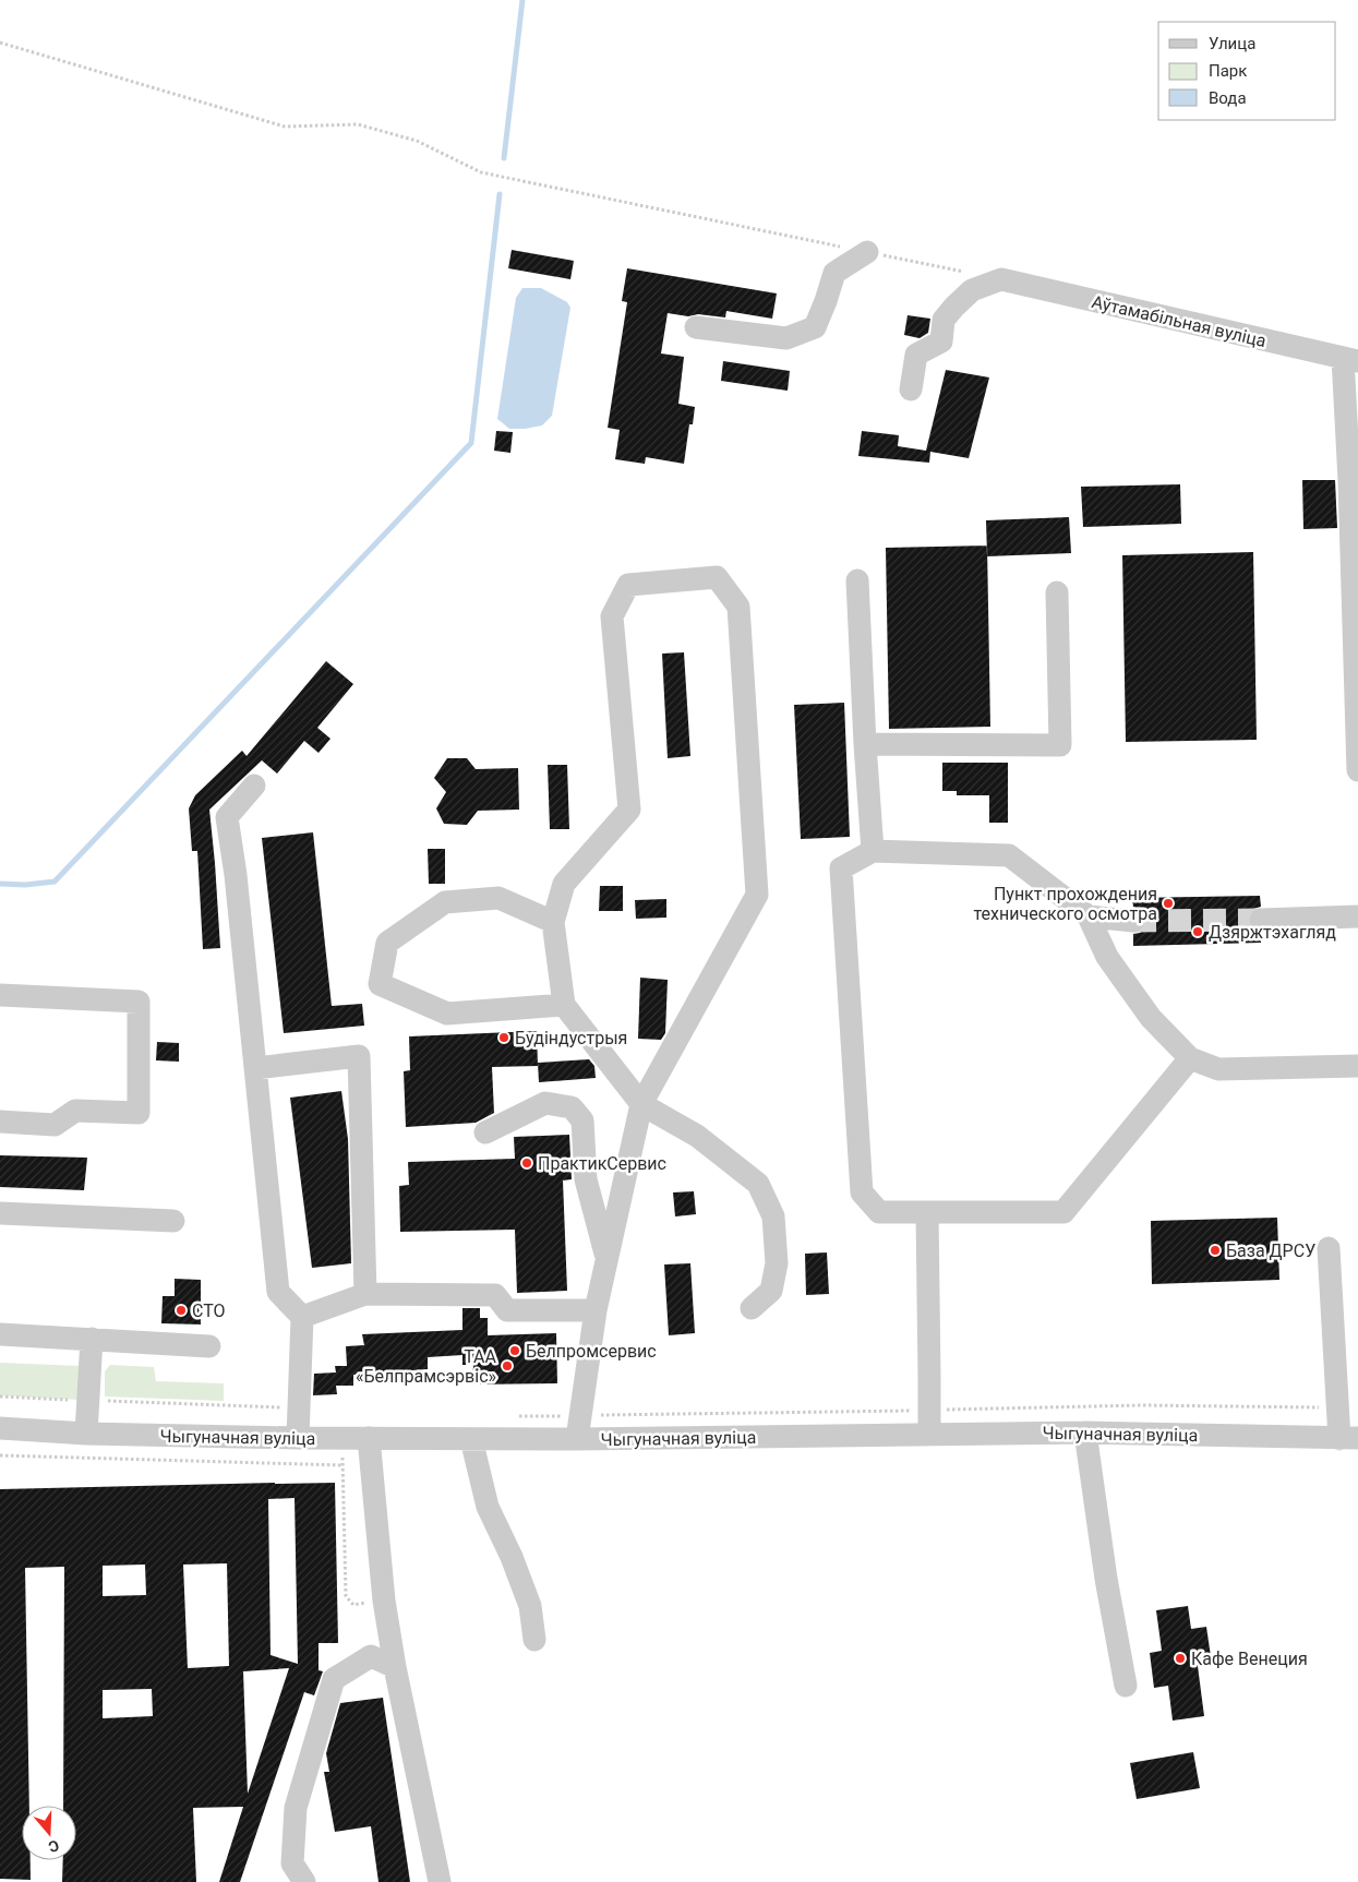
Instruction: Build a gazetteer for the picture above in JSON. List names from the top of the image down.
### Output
{
  "streets": {
    "street": ["Аўтамабільная вуліца", "Чыгуначная вуліца"]
  },
  "places": [
    "Пункт прохождения технического осмотра",
    "Дзяржтэхагляд",
    "Будіндустрыя",
    "ПрактикСервис",
    "База ДРСУ",
    "СТО",
    "Белпромсервис",
    "ТАА «Белпрамсэрвіс»",
    "Кафе Венеция"
  ],
  "legend": ["Улица", "Парк", "Вода"],
  "north": "bottom"
}
